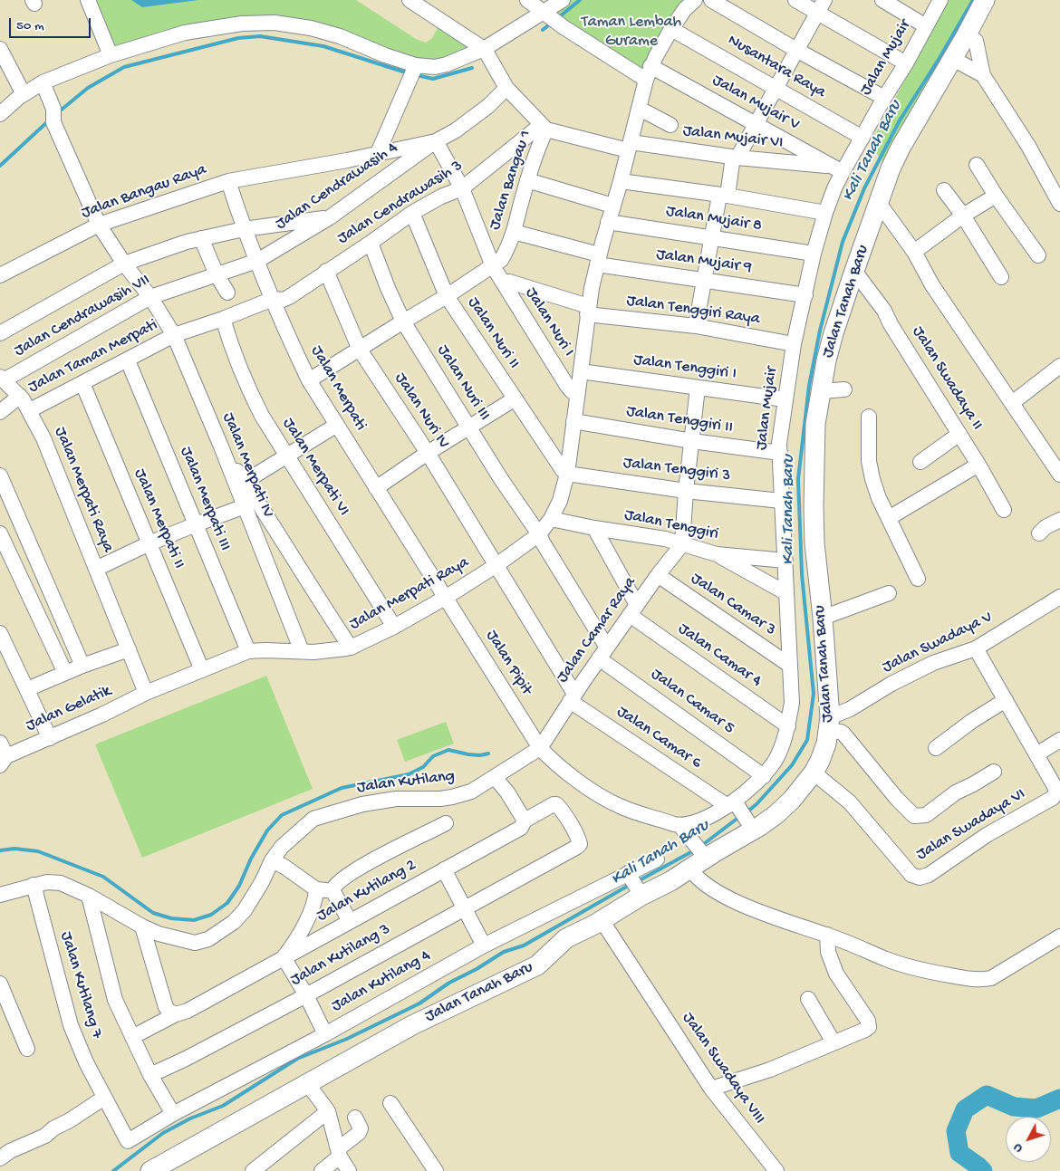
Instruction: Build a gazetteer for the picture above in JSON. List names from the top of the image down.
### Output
{
  "streets": {
    "main road": ["Jalan Tanah Baru"],
    "street": [
      "Jalan Mujair",
      "Nusantara Raya",
      "Jalan Mujair V",
      "Jalan Mujair VI",
      "Jalan Bangau 1",
      "Jalan Cendrawasih 4",
      "Jalan Bangau Raya",
      "Jalan Cendrawasih 3",
      "Jalan Mujair 8",
      "Jalan Mujair 9",
      "Jalan Tenggiri Raya",
      "Jalan Cendrawasih VII",
      "Jalan Nuri I",
      "Jalan Nuri II",
      "Jalan Taman Merpati",
      "Jalan Tenggiri I",
      "Jalan Swadaya II",
      "Jalan Nuri III",
      "Jalan Merpati",
      "Jalan Nuri IV",
      "Jalan Tenggiri II",
      "Jalan Merpati IV",
      "Jalan Merpati VI",
      "Jalan Tenggiri 3",
      "Jalan Merpati Raya",
      "Jalan Merpati III",
      "Jalan Merpati II",
      "Jalan Tenggiri",
      "Jalan Camar 3",
      "Jalan Camar Raya",
      "Jalan Swadaya V",
      "Jalan Camar 4",
      "Jalan Pipit",
      "Jalan Camar 5",
      "Jalan Gelatik",
      "Jalan Camar 6",
      "Jalan Kutilang",
      "Jalan Swadaya VI",
      "Jalan Kutilang 2",
      "Jalan Kutilang 3",
      "Jalan Kutilang 4",
      "Jalan Kutilang 7",
      "Jalan Swadaya VIII"
    ]
  },
  "crossings": [
    ["Jalan Mujair", "Nusantara Raya"],
    ["Jalan Mujair", "Jalan Mujair V"],
    ["Jalan Mujair", "Jalan Mujair VI"],
    ["Jalan Mujair", "Jalan Mujair 8"],
    ["Jalan Mujair", "Jalan Mujair 9"],
    ["Jalan Mujair", "Jalan Tenggiri Raya"],
    ["Jalan Mujair", "Jalan Tenggiri I"],
    ["Jalan Mujair", "Jalan Tenggiri II"],
    ["Jalan Mujair", "Jalan Tenggiri 3"],
    ["Jalan Mujair", "Jalan Tenggiri"],
    ["Jalan Mujair", "Jalan Camar 3"],
    ["Jalan Mujair", "Jalan Camar 4"],
    ["Jalan Mujair", "Jalan Pipit"],
    ["Jalan Mujair", "Jalan Camar 5"],
    ["Jalan Mujair", "Jalan Camar 6"],
    ["Nusantara Raya", "Jalan Merpati Raya"],
    ["Jalan Mujair V", "Jalan Mujair VI"],
    ["Jalan Mujair V", "Jalan Merpati Raya"],
    ["Jalan Mujair VI", "Jalan Bangau 1"],
    ["Jalan Mujair VI", "Jalan Merpati Raya"],
    ["Jalan Bangau 1", "Jalan Cendrawasih 3"],
    ["Jalan Bangau 1", "Jalan Mujair 9"],
    ["Jalan Bangau 1", "Jalan Nuri I"],
    ["Jalan Bangau 1", "Jalan Nuri II"],
    ["Jalan Bangau 1", "Jalan Nuri III"],
    ["Jalan Bangau 1", "Jalan Merpati"],
    ["Jalan Bangau 1", "Jalan Nuri IV"],
    ["Jalan Bangau 1", "Jalan Merpati Raya"],
    ["Jalan Cendrawasih 4", "Jalan Bangau Raya"],
    ["Jalan Cendrawasih 4", "Jalan Cendrawasih VII"],
    ["Jalan Cendrawasih 4", "Jalan Nuri I"],
    ["Jalan Cendrawasih 4", "Jalan Merpati"],
    ["Jalan Bangau Raya", "Jalan Nuri I"],
    ["Jalan Bangau Raya", "Jalan Merpati"],
    ["Jalan Bangau Raya", "Jalan Merpati IV"],
    ["Jalan Cendrawasih 3", "Jalan Nuri I"],
    ["Jalan Cendrawasih 3", "Jalan Nuri II"],
    ["Jalan Cendrawasih 3", "Jalan Taman Merpati"],
    ["Jalan Cendrawasih 3", "Jalan Nuri III"],
    ["Jalan Cendrawasih 3", "Jalan Merpati"],
    ["Jalan Cendrawasih 3", "Jalan Nuri IV"],
    ["Jalan Cendrawasih 3", "Jalan Merpati VI"],
    ["Jalan Mujair 8", "Jalan Merpati Raya"],
    ["Jalan Mujair 9", "Jalan Merpati Raya"],
    ["Jalan Tanah Baru", "Jalan Swadaya II"],
    ["Jalan Tanah Baru", "Jalan Swadaya V"],
    ["Jalan Tanah Baru", "Jalan Swadaya VI"],
    ["Jalan Tanah Baru", "Jalan Kutilang 4"],
    ["Jalan Tanah Baru", "Jalan Swadaya VIII"],
    ["Jalan Tenggiri Raya", "Jalan Nuri I"],
    ["Jalan Tenggiri Raya", "Jalan Merpati Raya"],
    ["Jalan Cendrawasih VII", "Jalan Merpati"],
    ["Jalan Cendrawasih VII", "Jalan Merpati IV"],
    ["Jalan Cendrawasih VII", "Jalan Merpati Raya"],
    ["Jalan Nuri I", "Jalan Merpati Raya"],
    ["Jalan Nuri II", "Jalan Tenggiri 3"],
    ["Jalan Nuri II", "Jalan Merpati Raya"],
    ["Jalan Taman Merpati", "Jalan Merpati IV"],
    ["Jalan Taman Merpati", "Jalan Merpati VI"],
    ["Jalan Taman Merpati", "Jalan Merpati Raya"],
    ["Jalan Taman Merpati", "Jalan Merpati III"],
    ["Jalan Taman Merpati", "Jalan Merpati II"],
    ["Jalan Tenggiri I", "Jalan Merpati Raya"],
    ["Jalan Nuri III", "Jalan Merpati Raya"],
    ["Jalan Nuri III", "Jalan Camar Raya"],
    ["Jalan Nuri III", "Jalan Camar 5"],
    ["Jalan Merpati", "Jalan Merpati Raya"],
    ["Jalan Merpati", "Jalan Pipit"],
    ["Jalan Nuri IV", "Jalan Merpati Raya"],
    ["Jalan Nuri IV", "Jalan Camar Raya"],
    ["Jalan Nuri IV", "Jalan Camar 6"],
    ["Jalan Tenggiri II", "Jalan Merpati Raya"],
    ["Jalan Merpati IV", "Jalan Merpati Raya"],
    ["Jalan Merpati VI", "Jalan Merpati Raya"],
    ["Jalan Tenggiri 3", "Jalan Merpati Raya"],
    ["Jalan Merpati Raya", "Jalan Merpati III"],
    ["Jalan Merpati Raya", "Jalan Merpati II"],
    ["Jalan Merpati Raya", "Jalan Tenggiri"],
    ["Jalan Merpati Raya", "Jalan Pipit"],
    ["Jalan Merpati Raya", "Jalan Gelatik"],
    ["Jalan Tenggiri", "Jalan Camar Raya"],
    ["Jalan Camar 3", "Jalan Camar Raya"],
    ["Jalan Camar Raya", "Jalan Camar 4"],
    ["Jalan Camar Raya", "Jalan Pipit"],
    ["Jalan Camar Raya", "Jalan Camar 5"],
    ["Jalan Camar Raya", "Jalan Camar 6"],
    ["Jalan Camar Raya", "Jalan Kutilang"],
    ["Jalan Pipit", "Jalan Kutilang"],
    ["Jalan Kutilang", "Jalan Kutilang 7"],
    ["Jalan Kutilang 2", "Jalan Kutilang 3"],
    ["Jalan Kutilang 2", "Jalan Kutilang 7"],
    ["Jalan Kutilang 3", "Jalan Kutilang 7"],
    ["Jalan Kutilang 4", "Jalan Kutilang 7"]
  ],
  "water": ["Kali Tanah Baru"],
  "parks": ["Taman Lembah Gurame"],
  "scale_bar": "50 m",
  "north": "bottom left"
}
